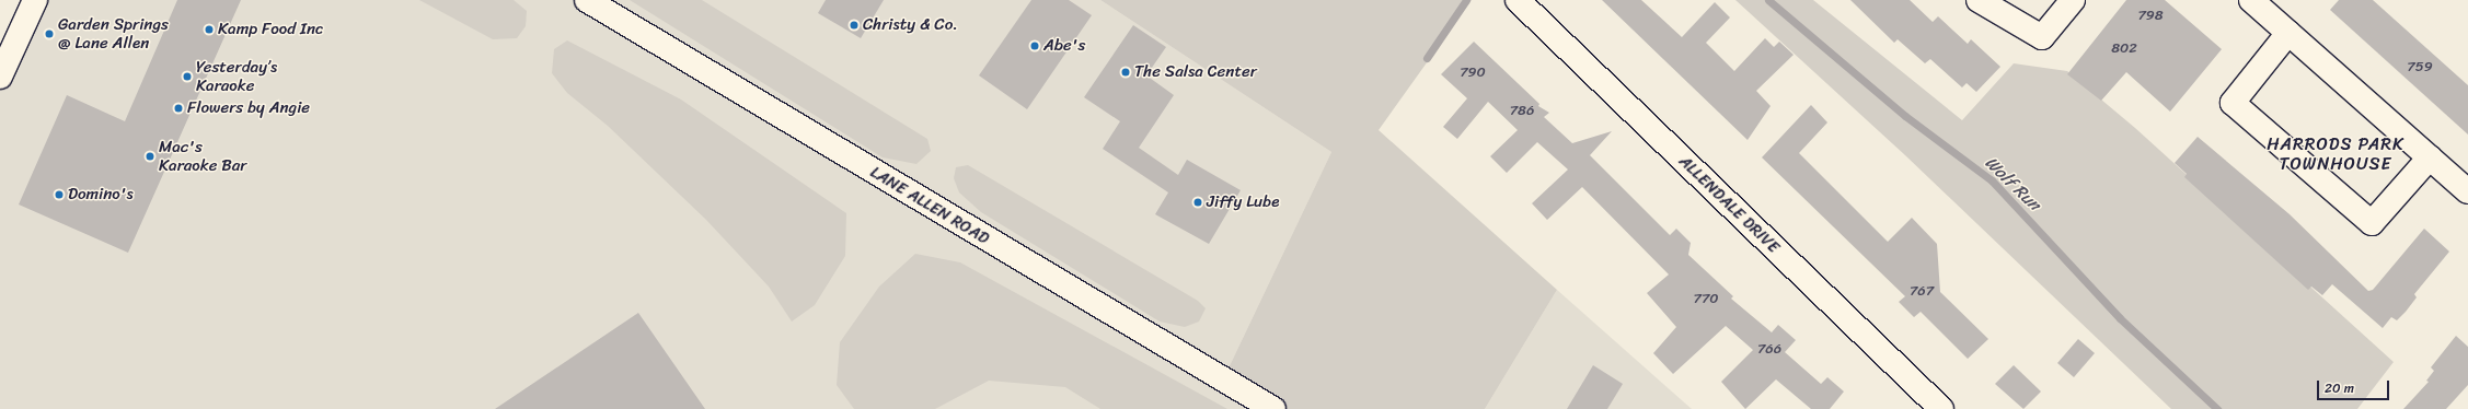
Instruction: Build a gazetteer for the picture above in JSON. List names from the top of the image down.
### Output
{
  "streets": {
    "street": ["ALLENDALE DRIVE", "LANE ALLEN ROAD"]
  },
  "districts": ["HARRODS PARK TOWNHOUSE"],
  "water": ["Wolf Run"],
  "places": [
    "Christy & Co.",
    "Kamp Food Inc",
    "Garden Springs @ Lane Allen",
    "Abe's",
    "The Salsa Center",
    "Yesterday’s Karaoke",
    "Flowers by Angie",
    "Mac's Karaoke Bar",
    "Domino's",
    "Jiffy Lube"
  ],
  "house_numbers": [
    "798",
    "802",
    "759",
    "790",
    "786",
    "767",
    "770",
    "766"
  ],
  "scale_bar": "20 m"
}
